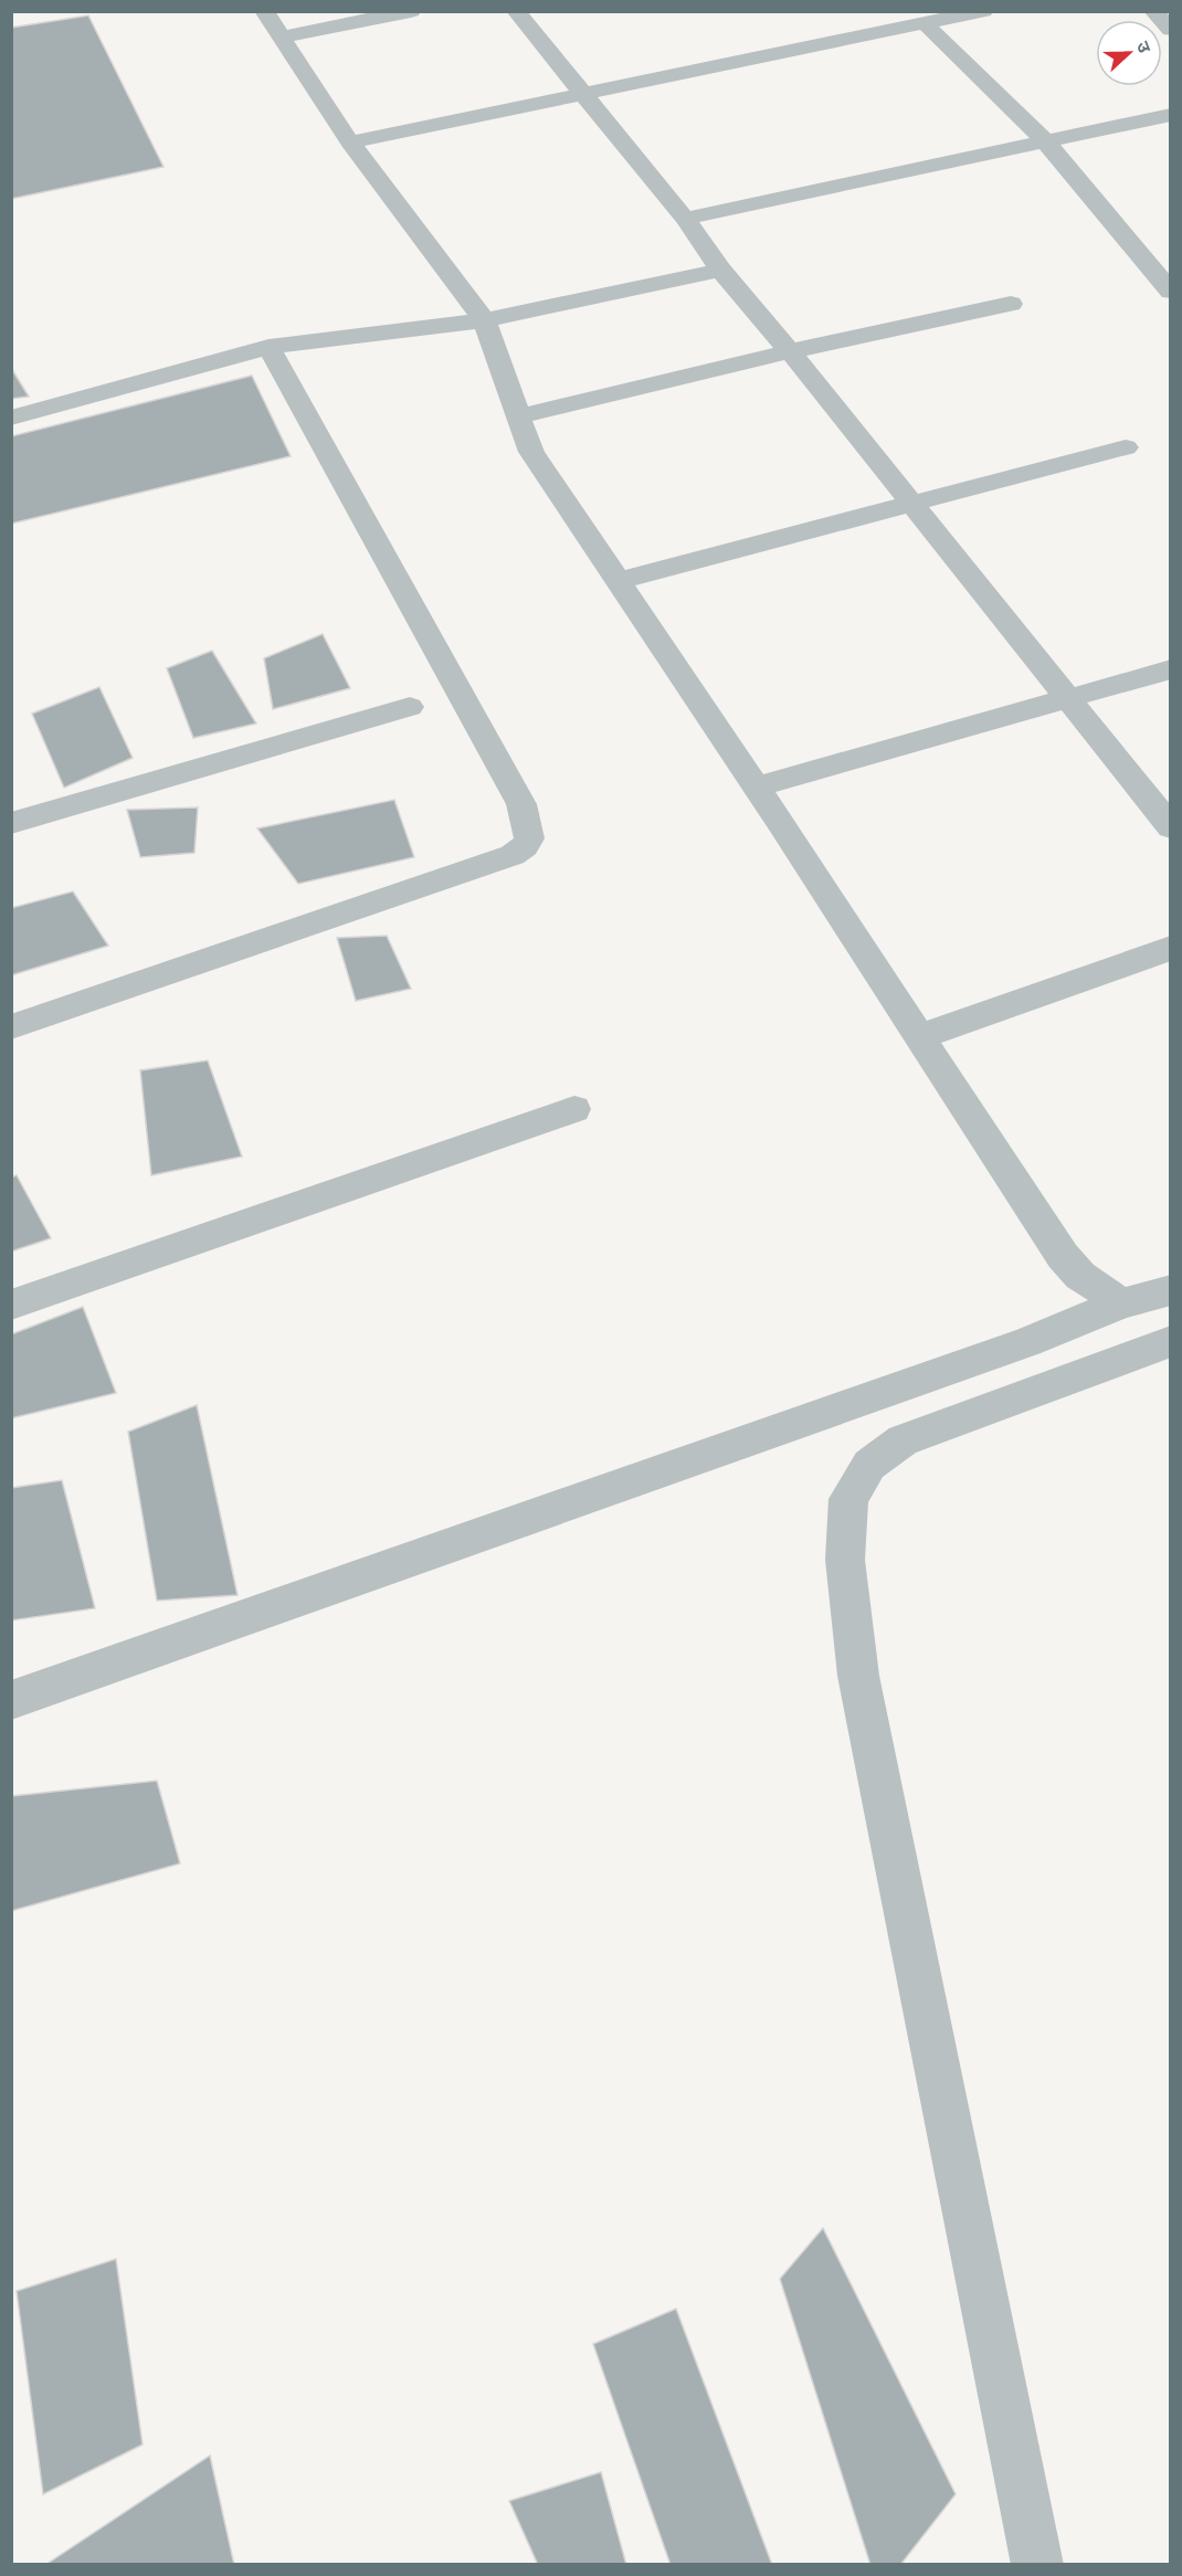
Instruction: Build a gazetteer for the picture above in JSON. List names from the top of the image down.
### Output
{
  "north": "right"
}
